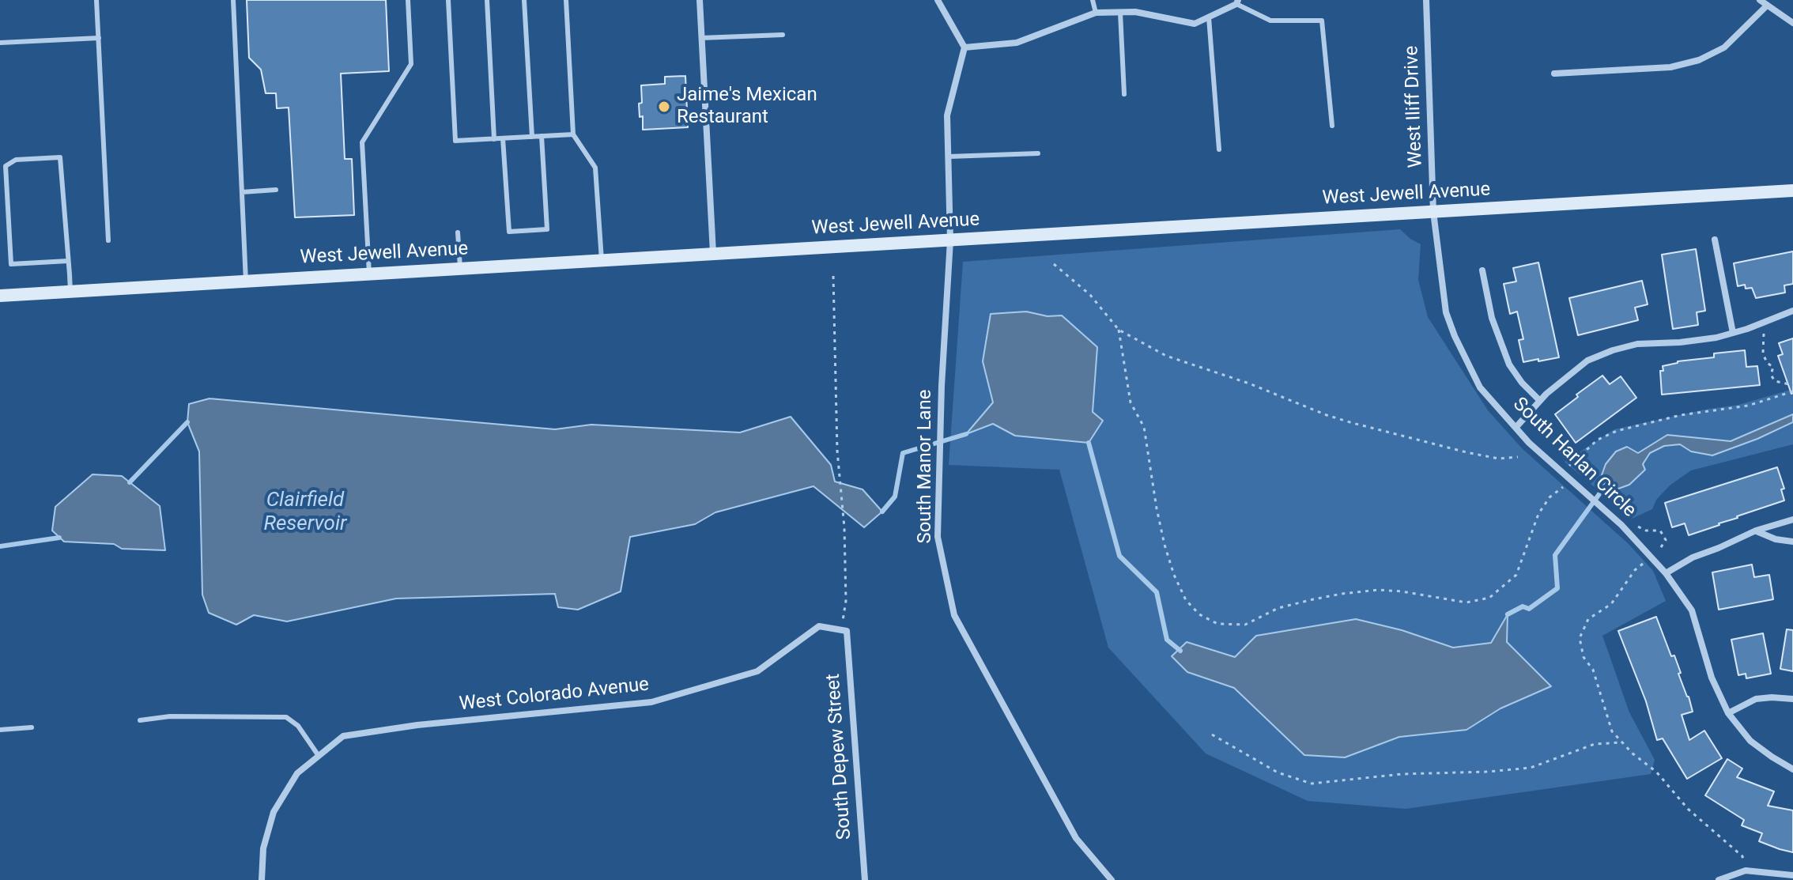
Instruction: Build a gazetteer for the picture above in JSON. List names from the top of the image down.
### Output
{
  "streets": {
    "main road": ["West Jewell Avenue"],
    "street": [
      "West Iliff Drive",
      "South Harlan Circle",
      "South Manor Lane",
      "West Colorado Avenue",
      "South Depew Street"
    ]
  },
  "crossings": [
    ["West Iliff Drive", "West Jewell Avenue"],
    ["West Iliff Drive", "South Harlan Circle"],
    ["West Jewell Avenue", "South Harlan Circle"],
    ["West Jewell Avenue", "South Manor Lane"],
    ["West Colorado Avenue", "South Depew Street"]
  ],
  "water": ["Clairfield Reservoir"],
  "places": ["Jaime's Mexican Restaurant"]
}
